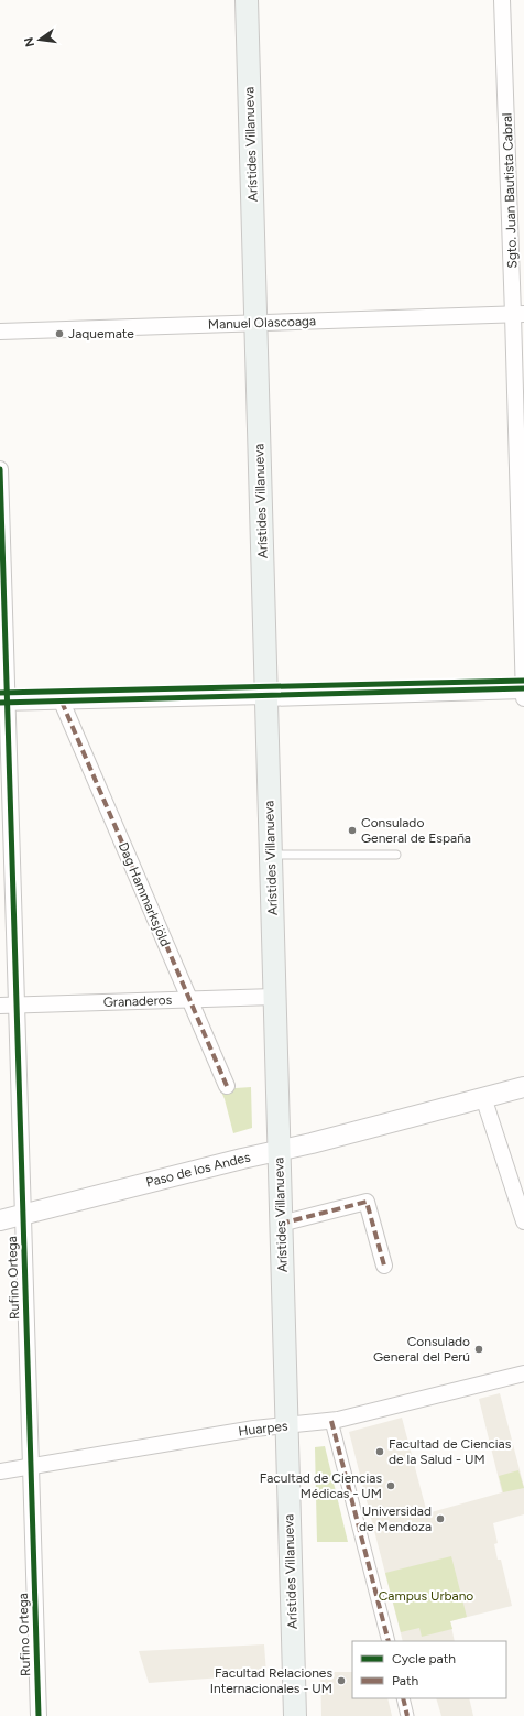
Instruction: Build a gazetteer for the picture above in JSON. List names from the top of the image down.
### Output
{
  "streets": {
    "main road": ["Arístides Villanueva"],
    "street": [
      "Sgto. Juan Bautista Cabral",
      "Manuel Olascoaga",
      "Dag Hammarksjöld",
      "Granaderos",
      "Paso de los Andes",
      "Rufino Ortega",
      "Huarpes"
    ]
  },
  "crossings": [
    ["Arístides Villanueva", "Manuel Olascoaga"],
    ["Arístides Villanueva", "Granaderos"],
    ["Arístides Villanueva", "Paso de los Andes"],
    ["Arístides Villanueva", "Huarpes"],
    ["Sgto. Juan Bautista Cabral", "Manuel Olascoaga"],
    ["Dag Hammarksjöld", "Granaderos"],
    ["Granaderos", "Rufino Ortega"],
    ["Paso de los Andes", "Rufino Ortega"],
    ["Rufino Ortega", "Huarpes"]
  ],
  "parks": ["Campus Urbano"],
  "places": [
    "Jaquemate",
    "Consulado General de España",
    "Consulado General del Perú",
    "Facultad de Ciencias de la Salud - UM",
    "Facultad de Ciencias Médicas - UM",
    "Universidad de Mendoza",
    "Facultad Relaciones Internacionales - UM"
  ],
  "legend": ["Cycle path", "Path"],
  "north": "left"
}
